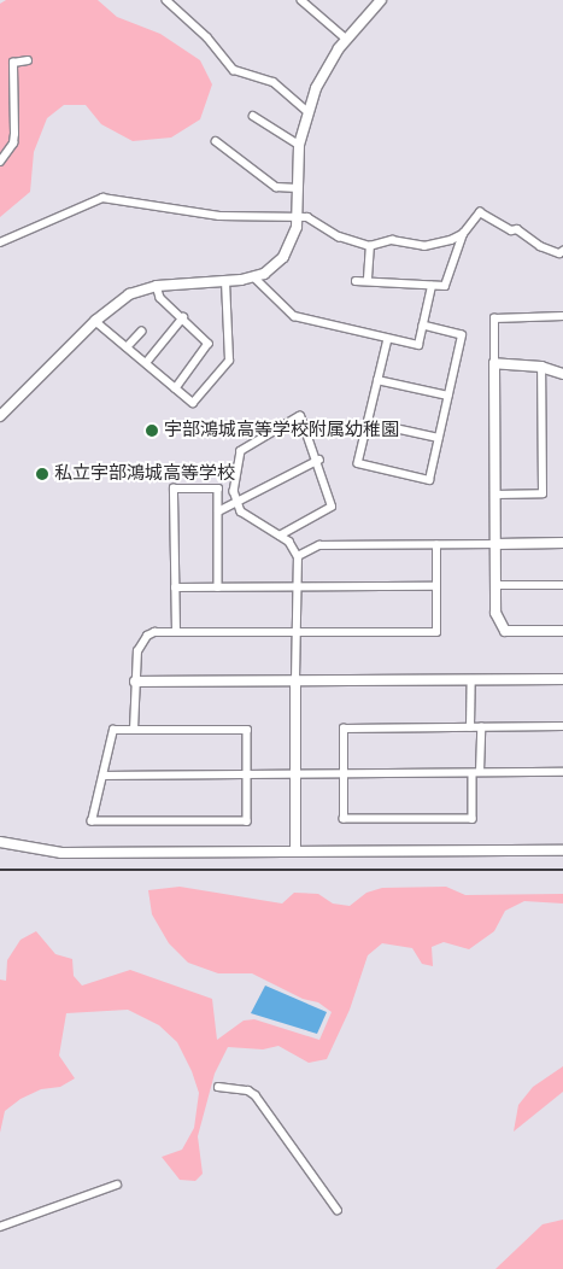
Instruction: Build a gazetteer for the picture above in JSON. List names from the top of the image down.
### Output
{
  "places": ["宇部鴻城高等学校附属幼稚園", "私立宇部鴻城高等学校"]
}
